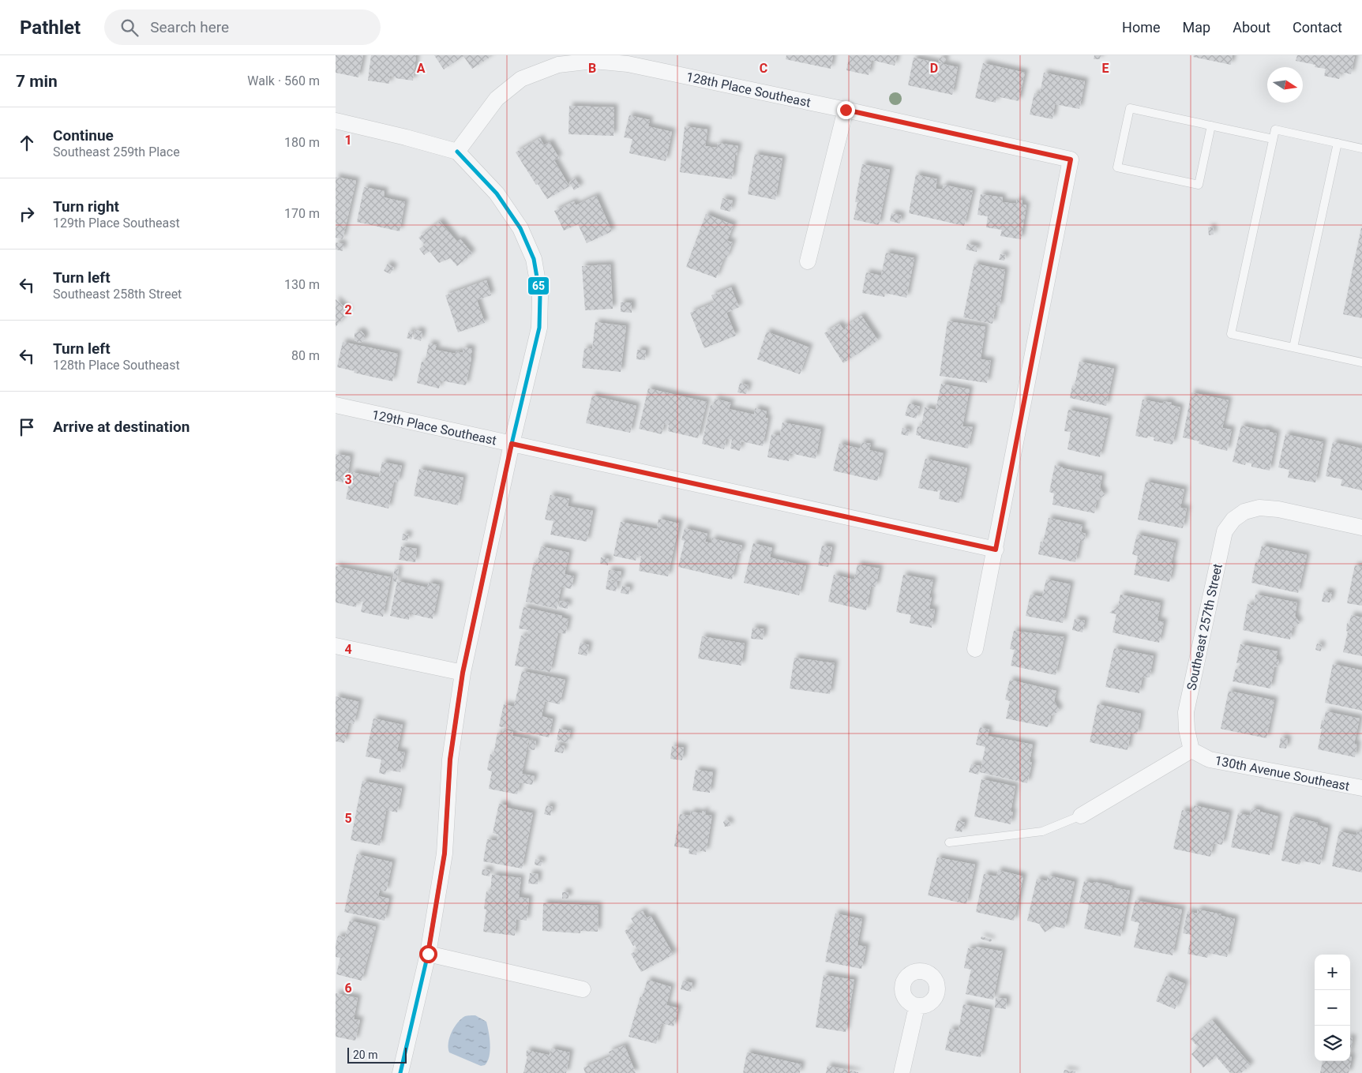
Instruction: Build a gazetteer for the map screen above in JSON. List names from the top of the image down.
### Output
{
  "streets": {
    "street": [
      "128th Place Southeast",
      "129th Place Southeast",
      "Southeast 257th Street",
      "130th Avenue Southeast"
    ]
  },
  "crossings": [
    ["128th Place Southeast", "129th Place Southeast"],
    ["Southeast 257th Street", "130th Avenue Southeast"]
  ],
  "lines": ["transit line 65"],
  "scale_bar": "20 m",
  "north": "right",
  "page": {
    "header": "Pathlet",
    "search": "Search here",
    "nav": [
      "Home",
      "Map",
      "About",
      "Contact"
    ],
    "heading": ["7 min", "Walk · 560 m"],
    "list": [
      ["Continue", "Southeast 259th Place", "180 m"],
      ["Turn right", "129th Place Southeast", "170 m"],
      ["Turn left", "Southeast 258th Street", "130 m"],
      ["Turn left", "128th Place Southeast", "80 m"],
      "Arrive at destination"
    ],
    "map_buttons": ["+", "−"],
    "scale": "20 m"
  },
  "grid": {
    "columns": [
      "A",
      "B",
      "C",
      "D",
      "E"
    ],
    "rows": [
      "1",
      "2",
      "3",
      "4",
      "5",
      "6"
    ]
  }
}
